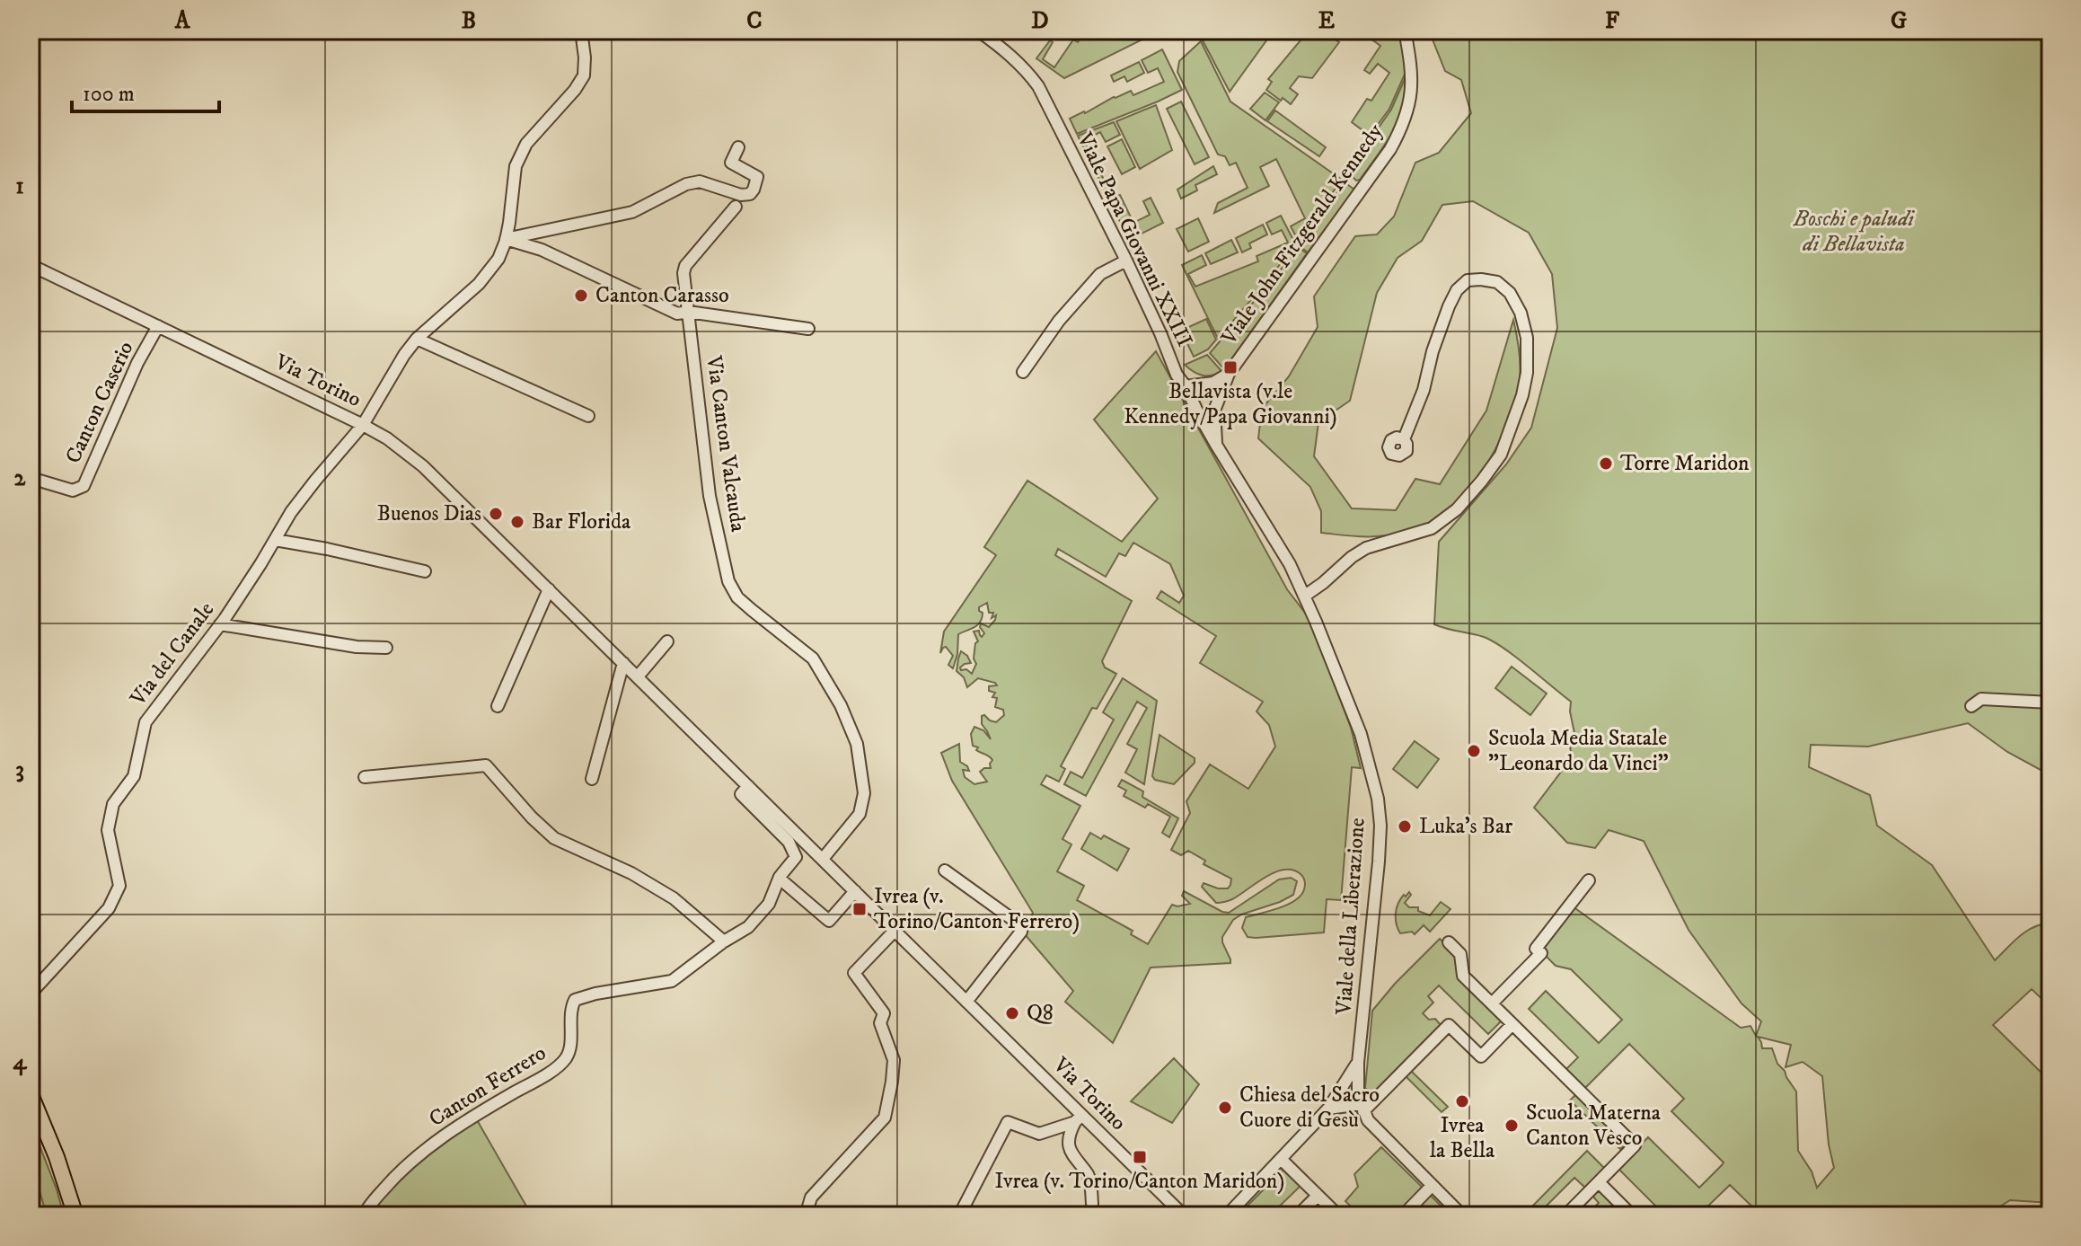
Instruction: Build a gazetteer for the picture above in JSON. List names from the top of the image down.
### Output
{
  "streets": {
    "street": [
      "Viale John Fitzgerald Kennedy",
      "Viale Papa Giovanni XXIII",
      "Via Torino",
      "Canton Caserio",
      "Via Canton Valcauda",
      "Via del Canale",
      "Viale della Liberazione",
      "Canton Ferrero"
    ]
  },
  "crossings": [
    ["Viale John Fitzgerald Kennedy", "Viale Papa Giovanni XXIII"],
    ["Viale Papa Giovanni XXIII", "Viale della Liberazione"],
    ["Via Torino", "Canton Caserio"],
    ["Via Torino", "Via Canton Valcauda"],
    ["Via Torino", "Via del Canale"],
    ["Via Torino", "Canton Ferrero"]
  ],
  "parks": ["Boschi e paludi di Bellavista"],
  "places": {
    "other": [
      "Canton Carasso",
      "Torre Maridon",
      "Buenos Dias",
      "Bar Florida",
      "Scuola Media Statale \"Leonardo da Vinci\"",
      "Luka's Bar",
      "Q8",
      "Ivrea la Bella",
      "Chiesa del Sacro Cuore di Gesù",
      "Scuola Materna Canton Vesco"
    ],
    "transit": ["Bellavista (v.le Kennedy/Papa Giovanni)", "Ivrea (v. Torino/Canton Ferrero)", "Ivrea (v. Torino/Canton Maridon)"]
  },
  "scale_bar": "100 m",
  "grid": {
    "columns": [
      "A",
      "B",
      "C",
      "D",
      "E",
      "F",
      "G"
    ],
    "rows": [
      "1",
      "2",
      "3",
      "4"
    ]
  }
}
